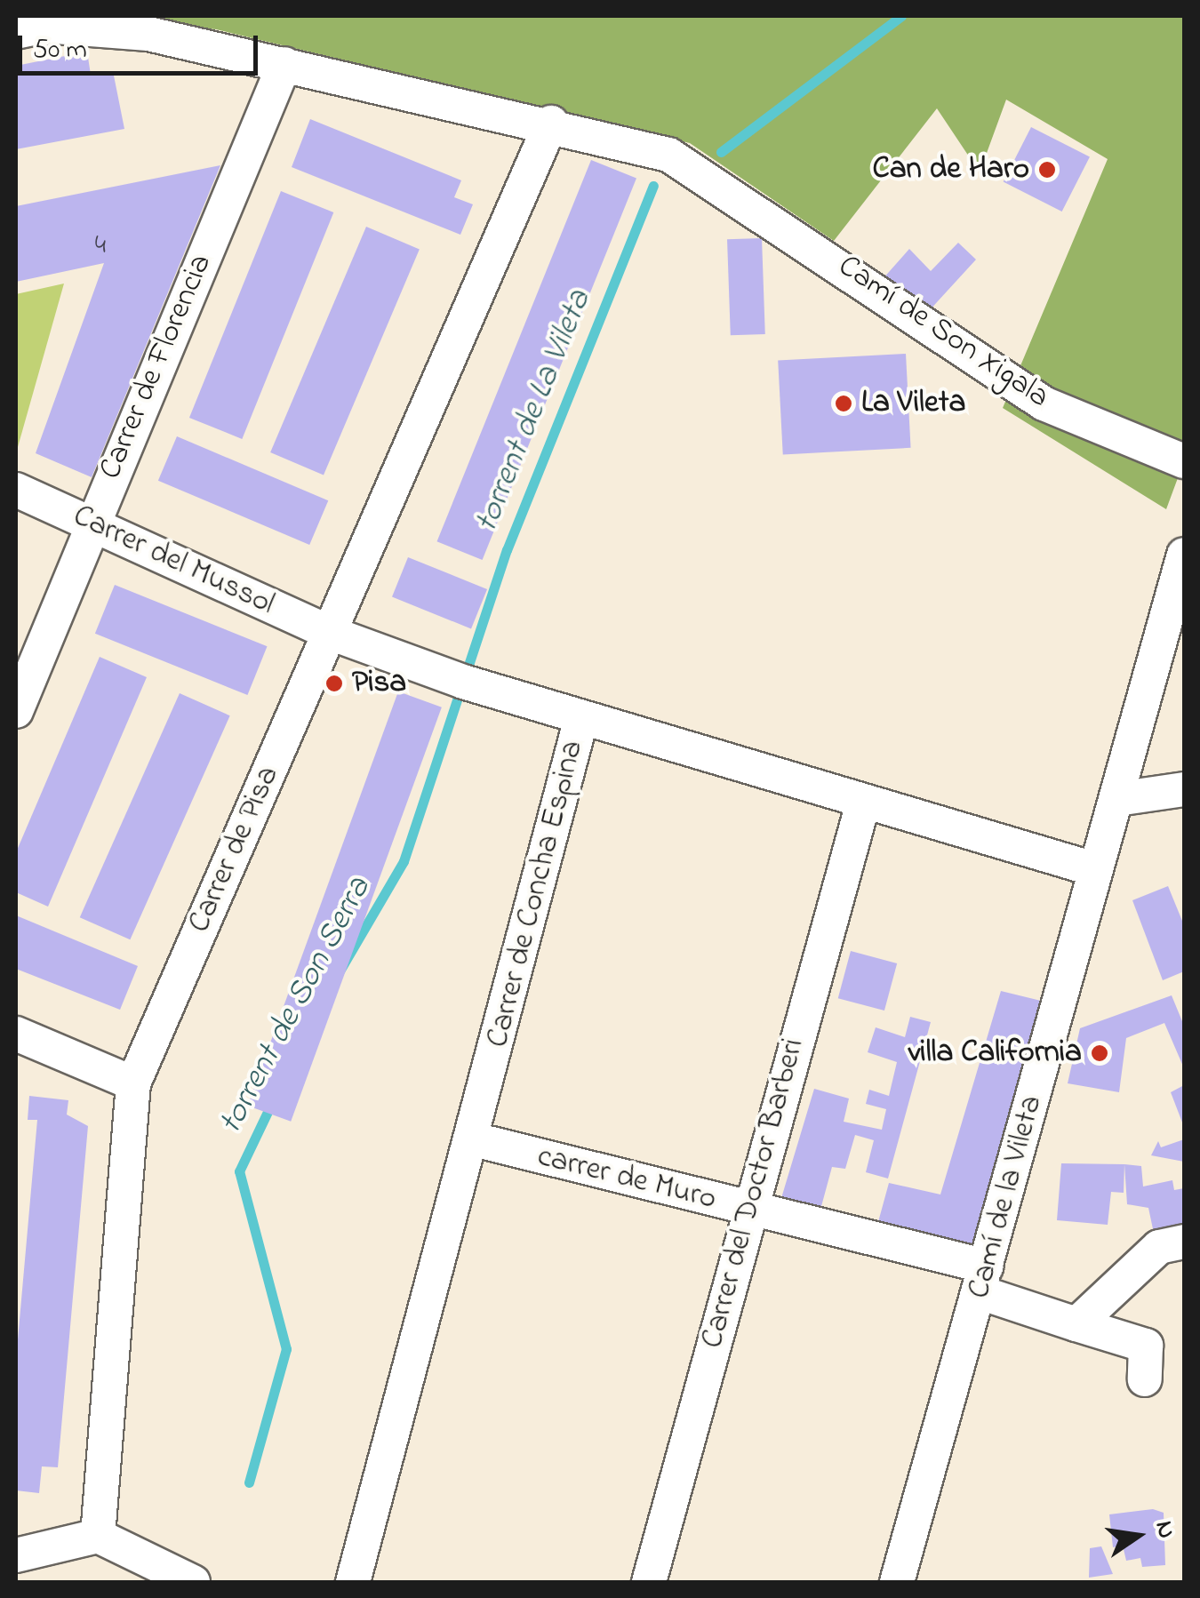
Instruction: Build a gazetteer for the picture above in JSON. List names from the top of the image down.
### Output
{
  "streets": {
    "street": [
      "Camí de Son Xigala",
      "Carrer de Florencia",
      "Carrer del Mussol",
      "Carrer de Pisa",
      "Carrer de Concha Espina",
      "carrer de Muro",
      "Carrer del Doctor Barberi",
      "Camí de la Vileta"
    ]
  },
  "crossings": [
    ["Camí de Son Xigala", "Carrer de Florencia"],
    ["Camí de Son Xigala", "Carrer de Pisa"],
    ["Carrer de Florencia", "Carrer del Mussol"],
    ["Carrer del Mussol", "Carrer de Pisa"],
    ["Carrer del Mussol", "Carrer de Concha Espina"],
    ["Carrer de Concha Espina", "carrer de Muro"],
    ["Carrer de Concha Espina", "Carrer del Doctor Barberi"],
    ["Carrer de Concha Espina", "Camí de la Vileta"],
    ["carrer de Muro", "Carrer del Doctor Barberi"],
    ["carrer de Muro", "Camí de la Vileta"]
  ],
  "water": ["torrent de La Vileta", "torrent de Son Serra"],
  "places": [
    "Can de Haro",
    "La Vileta",
    "Pisa",
    "villa California"
  ],
  "house_numbers": ["4"],
  "scale_bar": "50 m",
  "north": "right"
}
